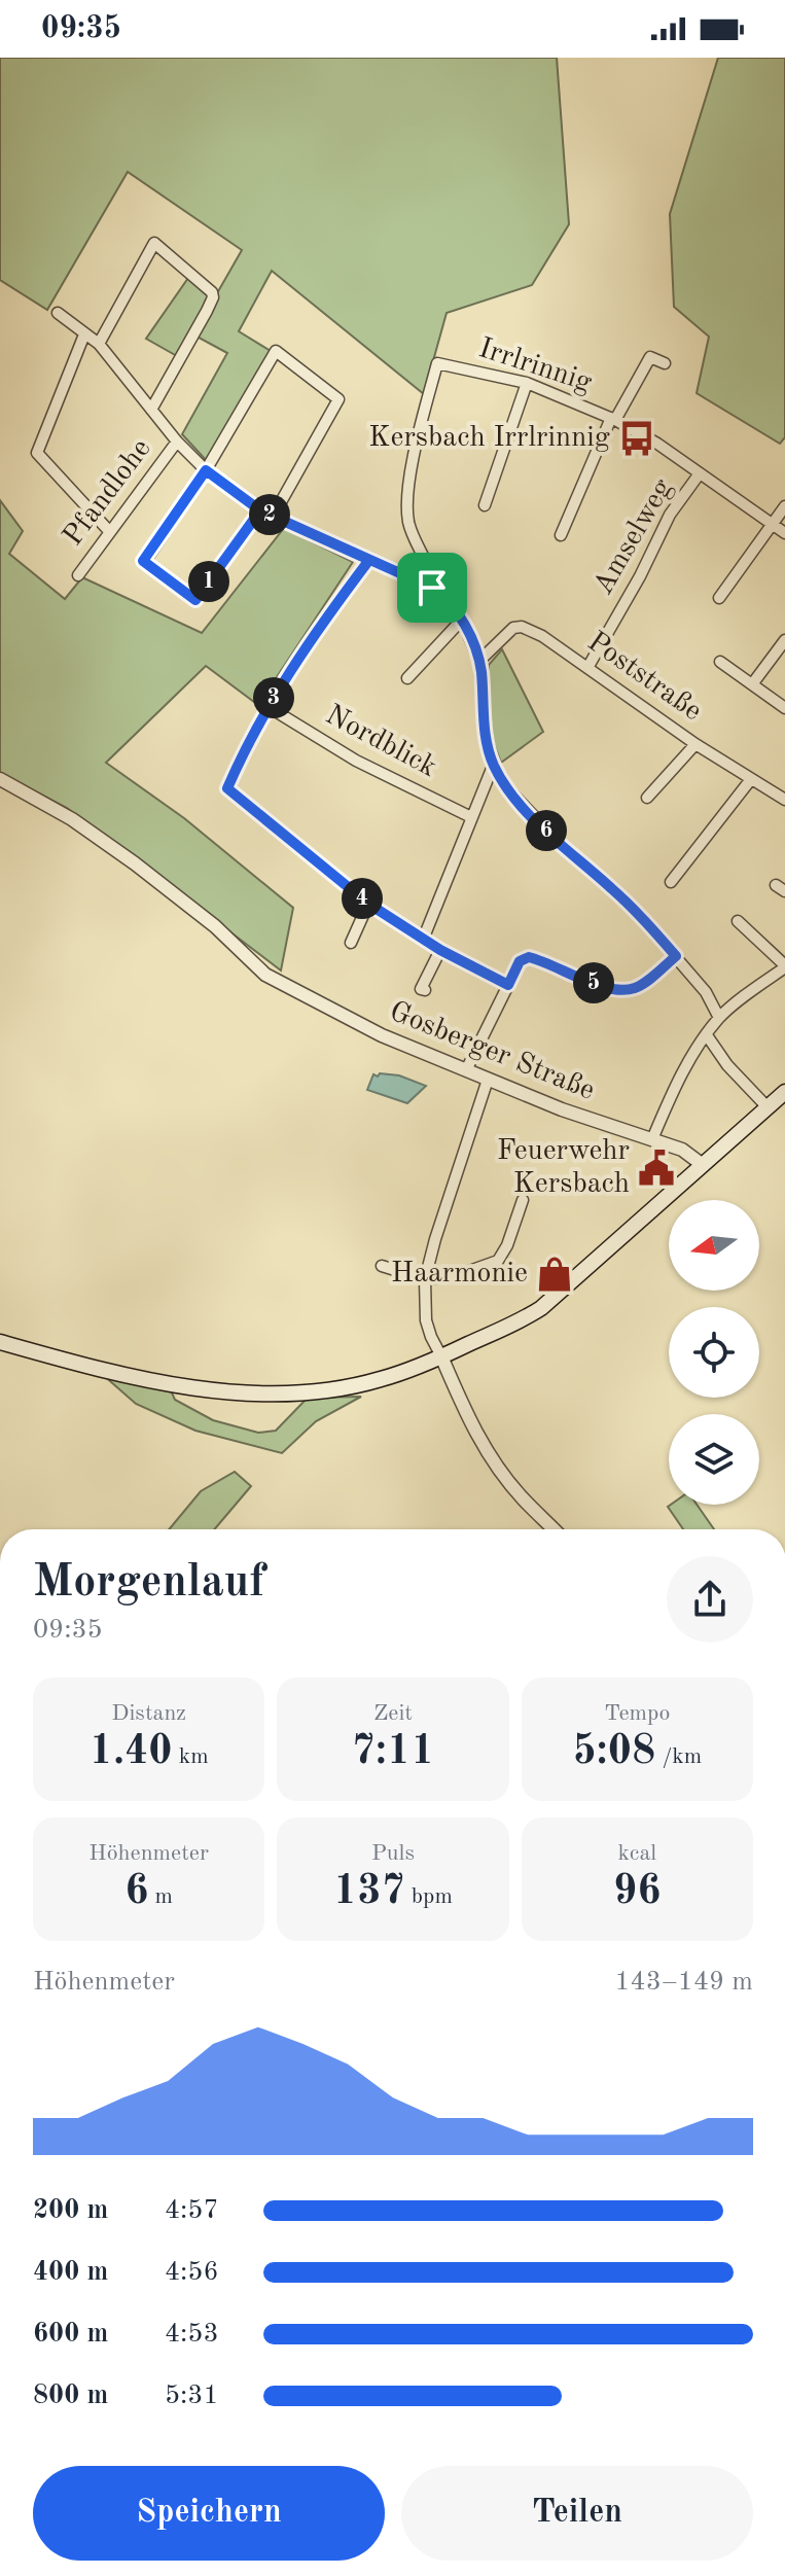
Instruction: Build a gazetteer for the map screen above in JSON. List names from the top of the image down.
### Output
{
  "streets": {
    "street": [
      "Irrlrinnig",
      "Pfandlohe",
      "Amselweg",
      "Poststraße",
      "Nordblick",
      "Gosberger Straße"
    ]
  },
  "crossings": [
    ["Irrlrinnig", "Pfandlohe"],
    ["Irrlrinnig", "Amselweg"],
    ["Amselweg", "Poststraße"]
  ],
  "places": {
    "bus stop": ["Kersbach Irrlrinnig"],
    "public building": ["Feuerwehr Kersbach"],
    "shop": ["Haarmonie"]
  },
  "north": "left",
  "page": {
    "status": "09:35",
    "pins": [
      "2",
      "1",
      "3",
      "6",
      "4",
      "5"
    ],
    "heading": ["Morgenlauf", "09:35"],
    "stats": [
      ["Distanz", "1.40 km"],
      ["Zeit", "7:11"],
      ["Tempo", "5:08 /km"],
      ["Höhenmeter", "6 m"],
      ["Puls", "137 bpm"],
      ["kcal", "96"]
    ],
    "chart": ["Höhenmeter", "143–149 m"],
    "list": [
      {
        "name": "200 m",
        "note": "4:57"
      },
      {
        "name": "400 m",
        "note": "4:56"
      },
      {
        "name": "600 m",
        "note": "4:53"
      },
      {
        "name": "800 m",
        "note": "5:31"
      }
    ],
    "buttons": ["Speichern", "Teilen"]
  }
}
